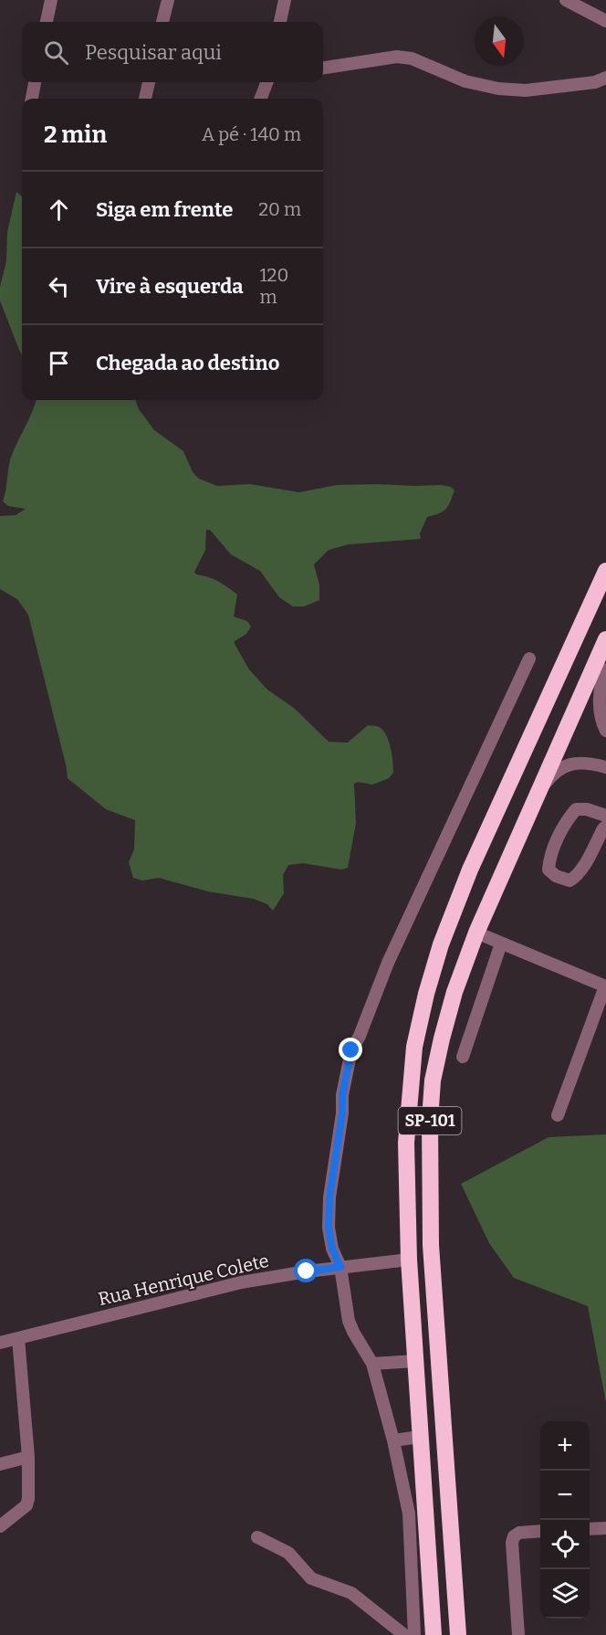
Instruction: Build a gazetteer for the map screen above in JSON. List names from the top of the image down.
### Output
{
  "streets": {
    "highway": ["SP-101"],
    "street": ["Rua Henrique Colete"]
  },
  "crossings": [
    ["SP-101", "Rua Henrique Colete"]
  ],
  "north": "bottom",
  "page": {
    "search": "Pesquisar aqui",
    "heading": ["2 min", "A pé · 140 m"],
    "list": [
      ["Siga em frente", "20 m"],
      ["Vire à esquerda", "120 m"],
      "Chegada ao destino"
    ],
    "map_buttons": ["+", "−"]
  }
}
